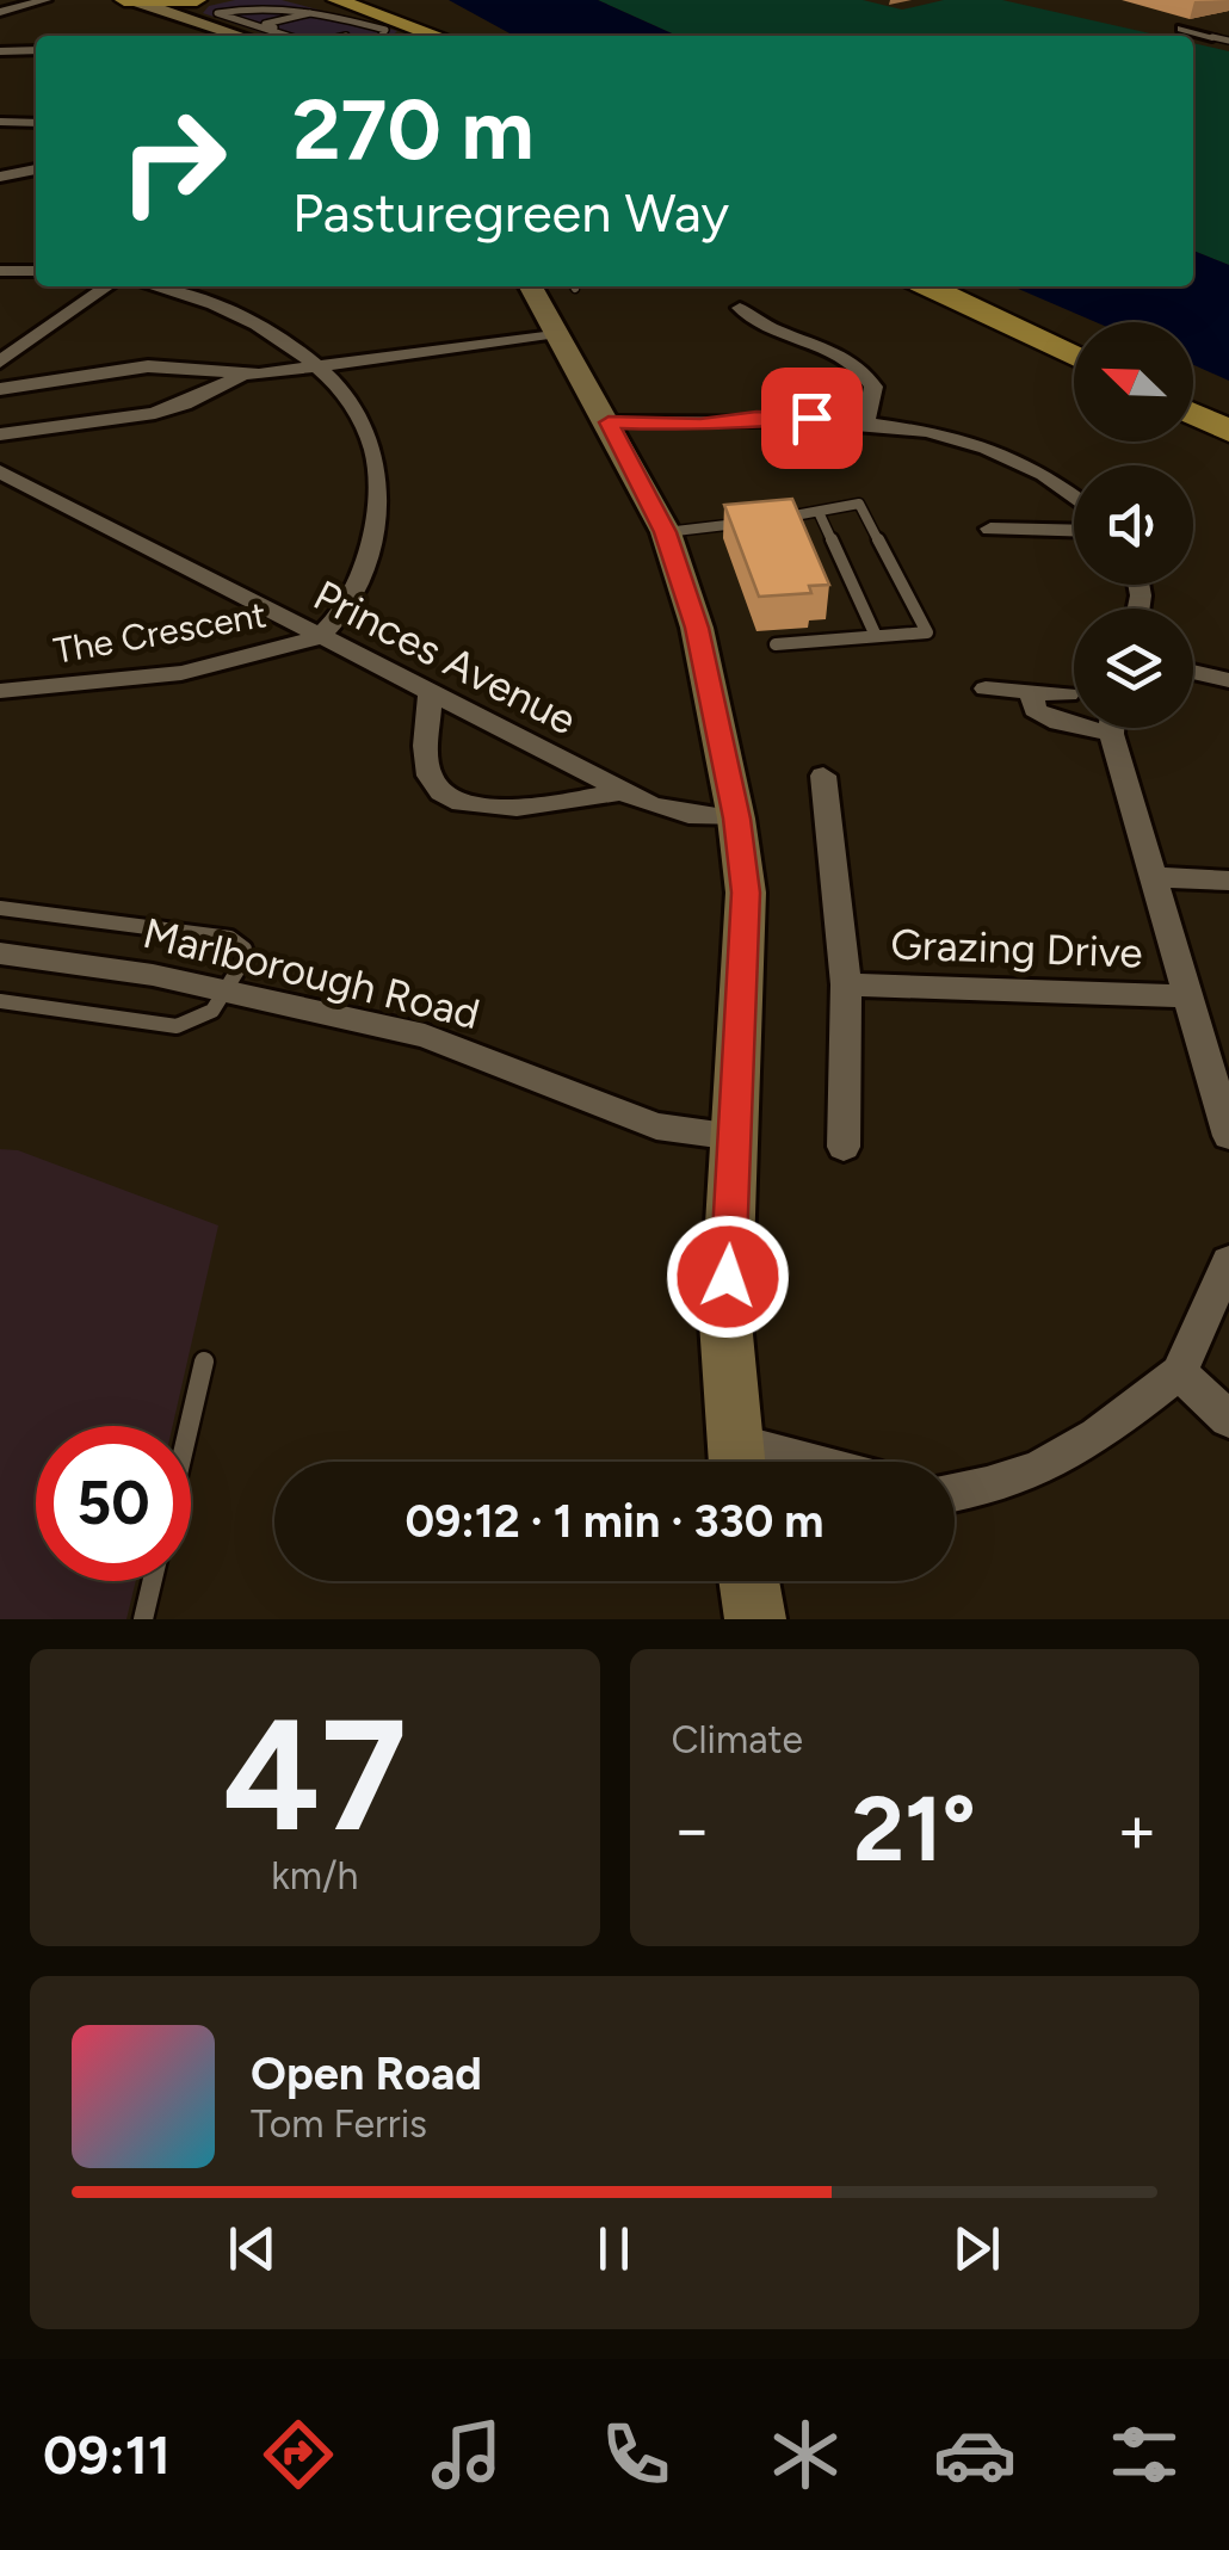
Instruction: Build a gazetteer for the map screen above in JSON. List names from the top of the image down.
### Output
{
  "streets": {
    "street": [
      "The Crescent",
      "Princes Avenue",
      "Grazing Drive",
      "Marlborough Road"
    ]
  },
  "crossings": [
    ["The Crescent", "Princes Avenue"]
  ],
  "north": "top left",
  "page": {
    "turn": ["270 m", "Pasturegreen Way"],
    "limit": "50",
    "trip": "09:12 · 1 min · 330 m",
    "tile": [
      ["47", "km/h"],
      "Climate"
    ],
    "heat": ["−", "21°", "+"],
    "song": ["Open Road", "Tom Ferris"],
    "tabs": "09:11"
  }
}
